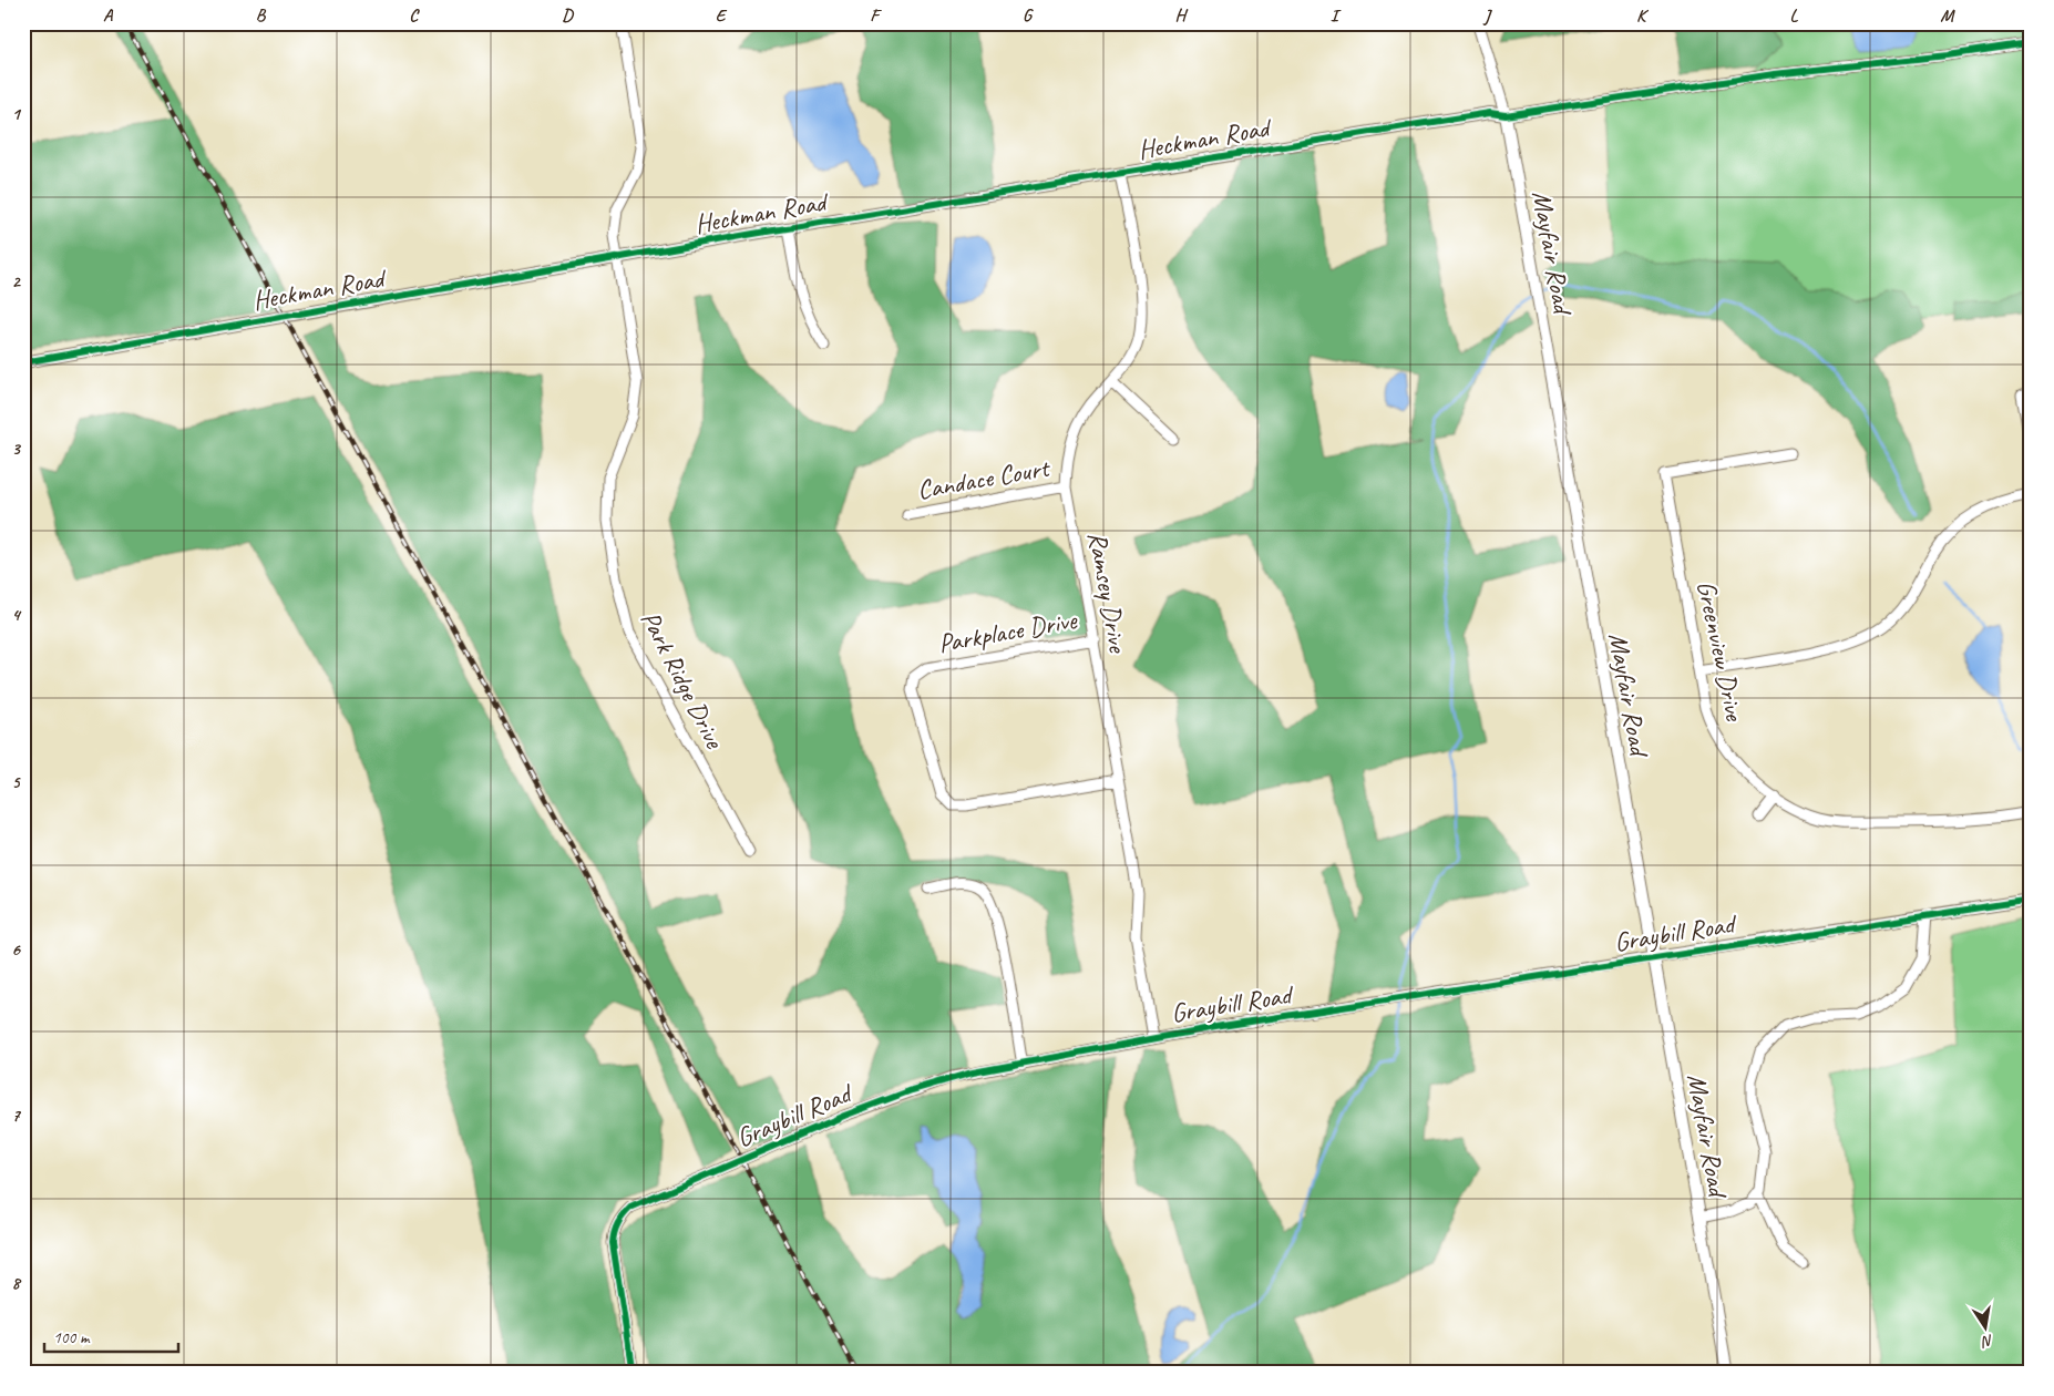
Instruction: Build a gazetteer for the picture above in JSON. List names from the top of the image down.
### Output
{
  "streets": {
    "street": [
      "Heckman Road",
      "Mayfair Road",
      "Candace Court",
      "Ramsey Drive",
      "Parkplace Drive",
      "Greenview Drive",
      "Park Ridge Drive",
      "Graybill Road"
    ]
  },
  "crossings": [
    ["Heckman Road", "Mayfair Road"],
    ["Heckman Road", "Ramsey Drive"],
    ["Heckman Road", "Park Ridge Drive"],
    ["Mayfair Road", "Graybill Road"],
    ["Candace Court", "Ramsey Drive"],
    ["Ramsey Drive", "Parkplace Drive"],
    ["Ramsey Drive", "Graybill Road"]
  ],
  "scale_bar": "100 m",
  "north": "bottom",
  "grid": {
    "columns": [
      "A",
      "B",
      "C",
      "D",
      "E",
      "F",
      "G",
      "H",
      "I",
      "J",
      "K",
      "L",
      "M"
    ],
    "rows": [
      "1",
      "2",
      "3",
      "4",
      "5",
      "6",
      "7",
      "8"
    ]
  }
}
